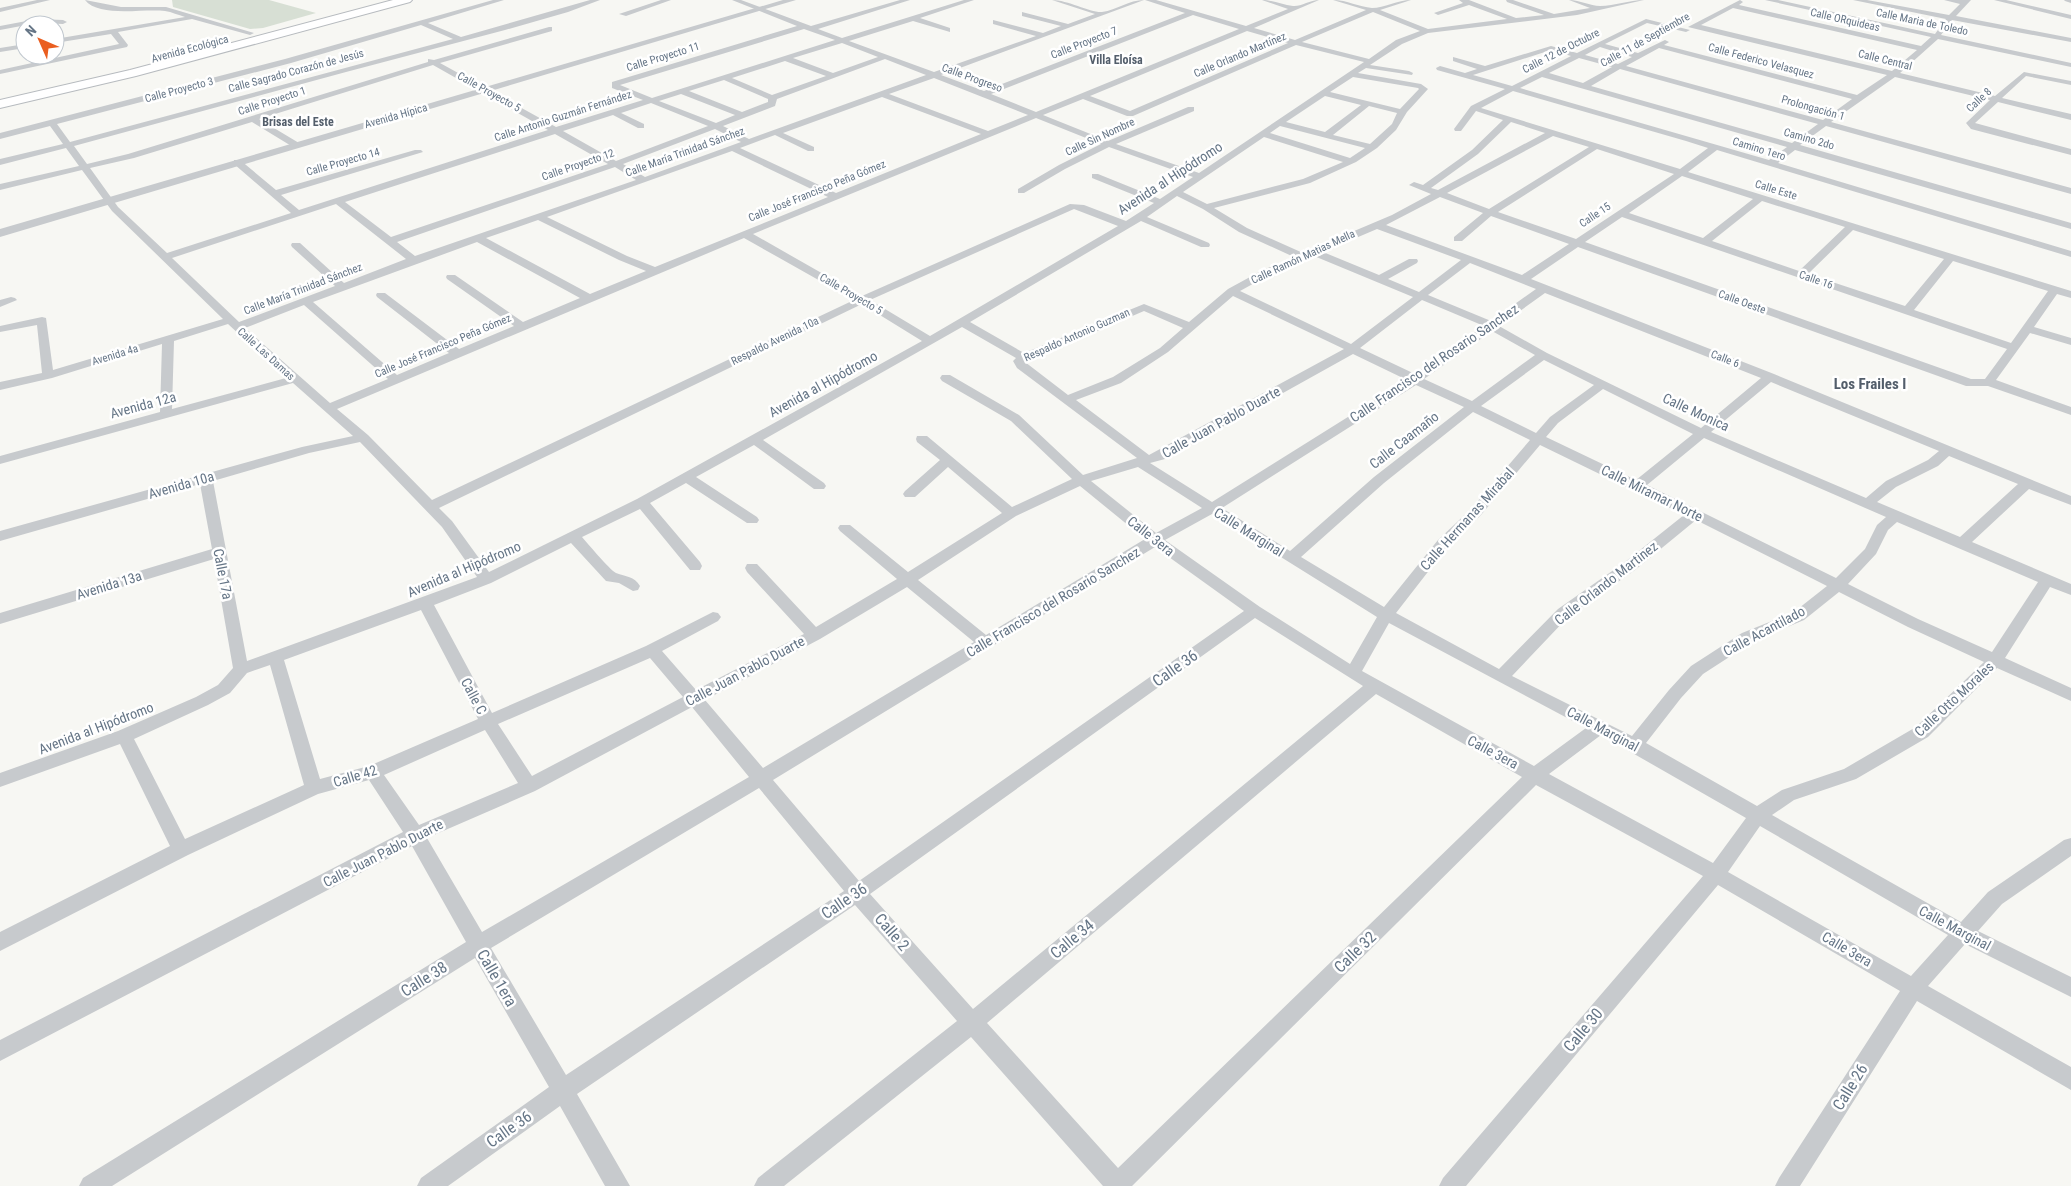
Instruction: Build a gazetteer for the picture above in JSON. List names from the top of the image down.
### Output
{
  "streets": {
    "main road": ["Avenida Ecológica"],
    "street": [
      "Calle ORquideas",
      "Calle Maria de Toledo",
      "Calle 11 de Septiembre",
      "Calle Proyecto 7",
      "Calle 12 de Octubre",
      "Calle Orlando Martínez",
      "Calle Proyecto 11",
      "Calle Central",
      "Calle Federico Velasquez",
      "Calle Sagrado Corazón de Jesús",
      "Calle Progreso",
      "Calle Proyecto 3",
      "Calle Proyecto 5",
      "Calle 8",
      "Calle Proyecto 1",
      "Prolongación 1",
      "Avenida Hípica",
      "Calle Antonio Guzmán Fernández",
      "Calle Sin Nombre",
      "Camino 2do",
      "Camino 1ero",
      "Calle María Trinidad Sánchez",
      "Calle Proyecto 14",
      "Calle Proyecto 12",
      "Avenida al Hipódromo",
      "Calle Este",
      "Calle José Francisco Peña Gómez",
      "Calle 15",
      "Calle Ramón Matias Mella",
      "Calle 16",
      "Calle Oeste",
      "Respaldo Antonio Guzman",
      "Respaldo Avenida 10a",
      "Calle Las Damas",
      "Avenida 4a",
      "Calle 6",
      "Calle Francisco del Rosario Sanchez",
      "Avenida 12a",
      "Calle Monica",
      "Calle Juan Pablo Duarte",
      "Calle Caamaño",
      "Avenida 10a",
      "Calle Miramar Norte",
      "Calle Hermanas Mirabal",
      "Calle Marginal",
      "Calle 3era",
      "Calle 17a",
      "Calle Orlando Martinez",
      "Avenida 13a",
      "Calle Acantilado",
      "Calle 36",
      "Calle C",
      "Calle Otto Morales",
      "Calle 42",
      "Calle 2",
      "Calle 34",
      "Calle 32",
      "Calle 1era",
      "Calle 38",
      "Calle 30",
      "Calle 26"
    ]
  },
  "crossings": [
    ["Calle ORquideas", "Calle 11 de Septiembre"],
    ["Calle 11 de Septiembre", "Calle 12 de Octubre"],
    ["Calle 11 de Septiembre", "Calle Central"],
    ["Calle 11 de Septiembre", "Calle Federico Velasquez"],
    ["Calle 11 de Septiembre", "Prolongación 1"],
    ["Calle 11 de Septiembre", "Camino 2do"],
    ["Calle Proyecto 7", "Calle Progreso"],
    ["Calle 12 de Octubre", "Calle Central"],
    ["Calle 12 de Octubre", "Prolongación 1"],
    ["Calle 12 de Octubre", "Camino 2do"],
    ["Calle 12 de Octubre", "Camino 1ero"],
    ["Calle 12 de Octubre", "Calle Este"],
    ["Calle Orlando Martínez", "Calle José Francisco Peña Gómez"],
    ["Calle Proyecto 11", "Calle Progreso"],
    ["Calle Proyecto 11", "Calle Antonio Guzmán Fernández"],
    ["Calle Proyecto 11", "Calle María Trinidad Sánchez"],
    ["Calle Proyecto 11", "Calle Proyecto 12"],
    ["Calle Central", "Calle 8"],
    ["Calle Sagrado Corazón de Jesús", "Calle Proyecto 5"],
    ["Calle Sagrado Corazón de Jesús", "Calle Las Damas"],
    ["Calle Progreso", "Avenida Hípica"],
    ["Calle Progreso", "Calle Antonio Guzmán Fernández"],
    ["Calle Progreso", "Calle Sin Nombre"],
    ["Calle Progreso", "Calle María Trinidad Sánchez"],
    ["Calle Progreso", "Calle Proyecto 12"],
    ["Calle Progreso", "Avenida al Hipódromo"],
    ["Calle Progreso", "Calle José Francisco Peña Gómez"],
    ["Calle Proyecto 3", "Calle Las Damas"],
    ["Calle Proyecto 5", "Calle Proyecto 1"],
    ["Calle Proyecto 5", "Avenida Hípica"],
    ["Calle Proyecto 5", "Calle Antonio Guzmán Fernández"],
    ["Calle Proyecto 5", "Calle María Trinidad Sánchez"],
    ["Calle Proyecto 5", "Calle Proyecto 12"],
    ["Calle Proyecto 5", "Avenida al Hipódromo"],
    ["Calle Proyecto 5", "Calle José Francisco Peña Gómez"],
    ["Calle Proyecto 5", "Respaldo Avenida 10a"],
    ["Calle Proyecto 1", "Calle Las Damas"],
    ["Avenida Hípica", "Calle Las Damas"],
    ["Calle Antonio Guzmán Fernández", "Calle Proyecto 14"],
    ["Calle Antonio Guzmán Fernández", "Calle Las Damas"],
    ["Camino 1ero", "Calle 15"],
    ["Calle María Trinidad Sánchez", "Calle Las Damas"],
    ["Calle María Trinidad Sánchez", "Avenida 4a"],
    ["Avenida al Hipódromo", "Respaldo Avenida 10a"],
    ["Avenida al Hipódromo", "Calle Las Damas"],
    ["Avenida al Hipódromo", "Calle Monica"],
    ["Avenida al Hipódromo", "Calle Marginal"],
    ["Avenida al Hipódromo", "Calle 17a"],
    ["Avenida al Hipódromo", "Calle C"],
    ["Calle Este", "Calle 15"],
    ["Calle Este", "Calle Ramón Matias Mella"],
    ["Calle José Francisco Peña Gómez", "Calle Las Damas"],
    ["Calle 15", "Calle 16"],
    ["Calle 15", "Calle Oeste"],
    ["Calle 15", "Calle 6"],
    ["Calle Ramón Matias Mella", "Calle Oeste"],
    ["Calle Ramón Matias Mella", "Respaldo Antonio Guzman"],
    ["Calle Ramón Matias Mella", "Calle 6"],
    ["Calle Ramón Matias Mella", "Calle Monica"],
    ["Calle Ramón Matias Mella", "Calle Miramar Norte"],
    ["Calle Ramón Matias Mella", "Calle Marginal"],
    ["Respaldo Antonio Guzman", "Calle Marginal"],
    ["Respaldo Avenida 10a", "Calle Las Damas"],
    ["Calle Las Damas", "Avenida 4a"],
    ["Calle Las Damas", "Avenida 12a"],
    ["Calle Las Damas", "Avenida 10a"],
    ["Calle 6", "Calle Francisco del Rosario Sanchez"],
    ["Calle 6", "Calle Juan Pablo Duarte"],
    ["Calle Francisco del Rosario Sanchez", "Calle Monica"],
    ["Calle Francisco del Rosario Sanchez", "Calle Miramar Norte"],
    ["Calle Francisco del Rosario Sanchez", "Calle Marginal"],
    ["Calle Francisco del Rosario Sanchez", "Calle 3era"],
    ["Calle Francisco del Rosario Sanchez", "Calle 2"],
    ["Calle Francisco del Rosario Sanchez", "Calle 38"],
    ["Calle Monica", "Calle Juan Pablo Duarte"],
    ["Calle Monica", "Calle Caamaño"],
    ["Calle Monica", "Calle Hermanas Mirabal"],
    ["Calle Monica", "Calle Acantilado"],
    ["Calle Monica", "Calle Otto Morales"],
    ["Calle Juan Pablo Duarte", "Calle Miramar Norte"],
    ["Calle Juan Pablo Duarte", "Calle Marginal"],
    ["Calle Juan Pablo Duarte", "Calle 3era"],
    ["Calle Juan Pablo Duarte", "Calle C"],
    ["Calle Juan Pablo Duarte", "Calle 2"],
    ["Calle Juan Pablo Duarte", "Calle 1era"],
    ["Calle Caamaño", "Calle Miramar Norte"],
    ["Calle Caamaño", "Calle Marginal"],
    ["Avenida 10a", "Calle 17a"],
    ["Calle Miramar Norte", "Calle Hermanas Mirabal"],
    ["Calle Miramar Norte", "Calle Orlando Martinez"],
    ["Calle Miramar Norte", "Calle Acantilado"],
    ["Calle Miramar Norte", "Calle Otto Morales"],
    ["Calle Hermanas Mirabal", "Calle Marginal"],
    ["Calle Hermanas Mirabal", "Calle 3era"],
    ["Calle Marginal", "Calle Orlando Martinez"],
    ["Calle Marginal", "Calle Acantilado"],
    ["Calle Marginal", "Calle Otto Morales"],
    ["Calle Marginal", "Calle 32"],
    ["Calle Marginal", "Calle 26"],
    ["Calle 3era", "Calle 36"],
    ["Calle 3era", "Calle Otto Morales"],
    ["Calle 3era", "Calle 34"],
    ["Calle 3era", "Calle 32"],
    ["Calle 3era", "Calle 30"],
    ["Calle 3era", "Calle 26"],
    ["Calle 17a", "Avenida 13a"],
    ["Calle 36", "Calle 2"],
    ["Calle 36", "Calle 1era"],
    ["Calle C", "Calle 42"],
    ["Calle Otto Morales", "Calle 30"],
    ["Calle 42", "Calle 2"],
    ["Calle 42", "Calle 1era"],
    ["Calle 2", "Calle 34"],
    ["Calle 2", "Calle 32"],
    ["Calle 2", "Calle 38"],
    ["Calle 1era", "Calle 38"]
  ],
  "districts": ["Villa Eloísa", "Brisas del Este", "Los Frailes I"],
  "north": "top left"
}
